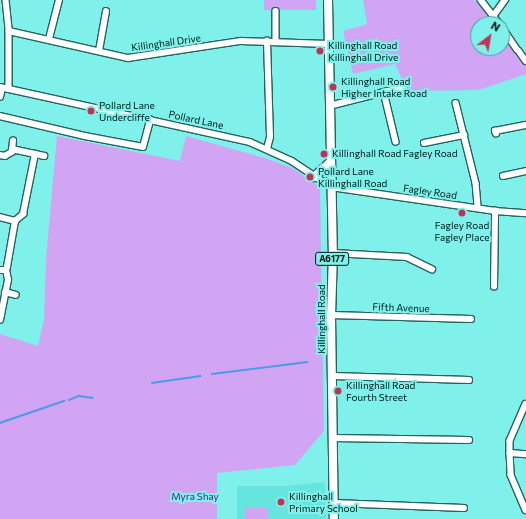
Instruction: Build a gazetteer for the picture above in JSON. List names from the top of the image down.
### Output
{
  "streets": {
    "highway": ["A6177", "Killinghall Road"],
    "street": [
      "Killinghall Drive",
      "Pollard Lane",
      "Fagley Road",
      "Fifth Avenue"
    ]
  },
  "crossings": [
    ["Killinghall Drive", "Killinghall Road"],
    ["Pollard Lane", "Fagley Road"],
    ["Pollard Lane", "Killinghall Road"],
    ["Fagley Road", "Killinghall Road"],
    ["Fifth Avenue", "Killinghall Road"]
  ],
  "parks": ["Myra Shay"],
  "places": [
    "Killinghall Road Killinghall Drive",
    "Killinghall Road Higher Intake Road",
    "Pollard Lane Undercliffe",
    "Killinghall Road Fagley Road",
    "Pollard Lane Killinghall Road",
    "Fagley Road Fagley Place",
    "Killinghall Road Fourth Street",
    "Killinghall Primary School"
  ],
  "north": "top right"
}
